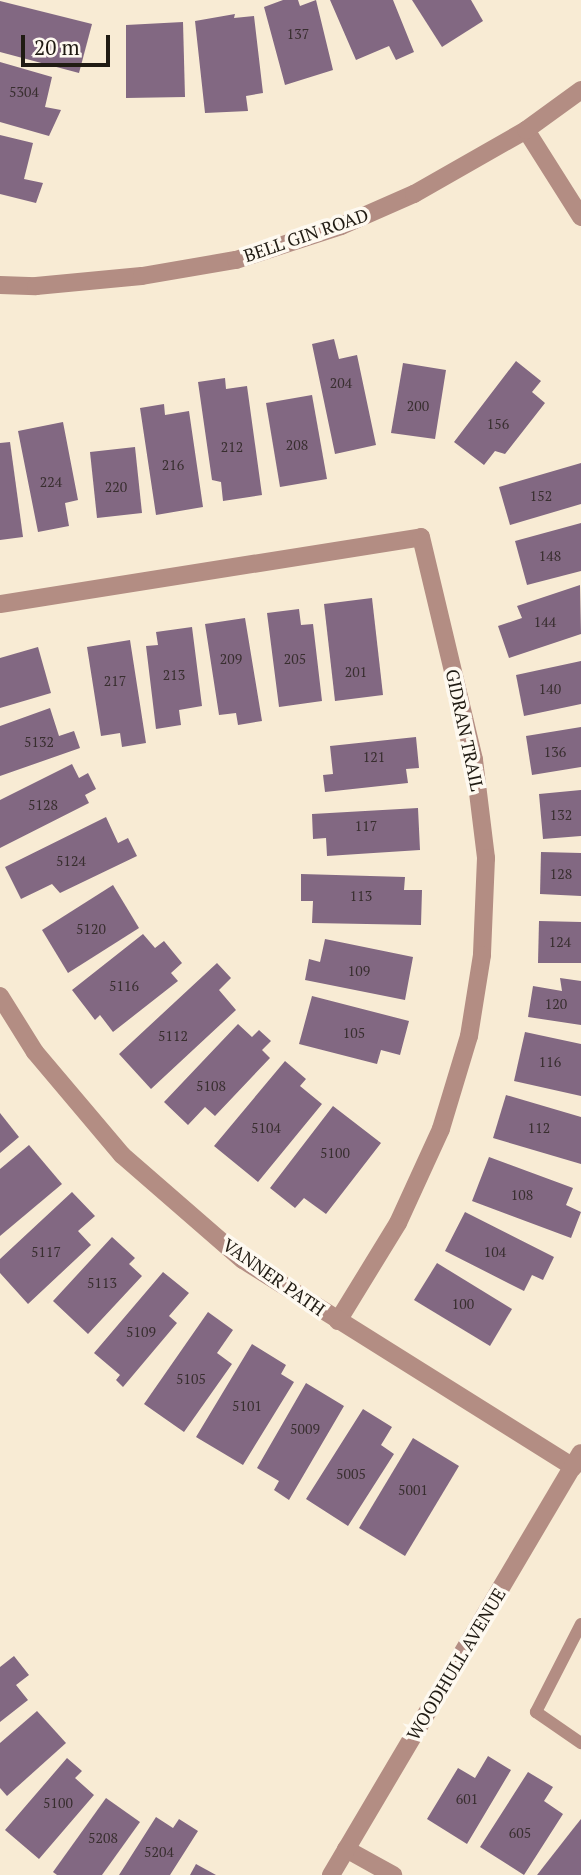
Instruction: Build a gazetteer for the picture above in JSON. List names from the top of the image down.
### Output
{
  "streets": {
    "street": [
      "BELL GIN ROAD",
      "GIDRAN TRAIL",
      "VANNER PATH",
      "WOODHULL AVENUE"
    ]
  },
  "crossings": [
    ["GIDRAN TRAIL", "VANNER PATH"],
    ["VANNER PATH", "WOODHULL AVENUE"]
  ],
  "house_numbers": [
    "137",
    "5304",
    "204",
    "200",
    "156",
    "208",
    "212",
    "216",
    "224",
    "220",
    "152",
    "148",
    "144",
    "209",
    "205",
    "201",
    "213",
    "217",
    "140",
    "5132",
    "136",
    "121",
    "5128",
    "132",
    "117",
    "5124",
    "128",
    "113",
    "5120",
    "124",
    "109",
    "5116",
    "120",
    "105",
    "5112",
    "116",
    "5108",
    "5104",
    "112",
    "5100",
    "108",
    "5117",
    "104",
    "5113",
    "100",
    "5109",
    "5105",
    "5101",
    "5009",
    "5005",
    "5001",
    "601",
    "5100",
    "605",
    "5208",
    "5204"
  ],
  "scale_bar": "20 m"
}
